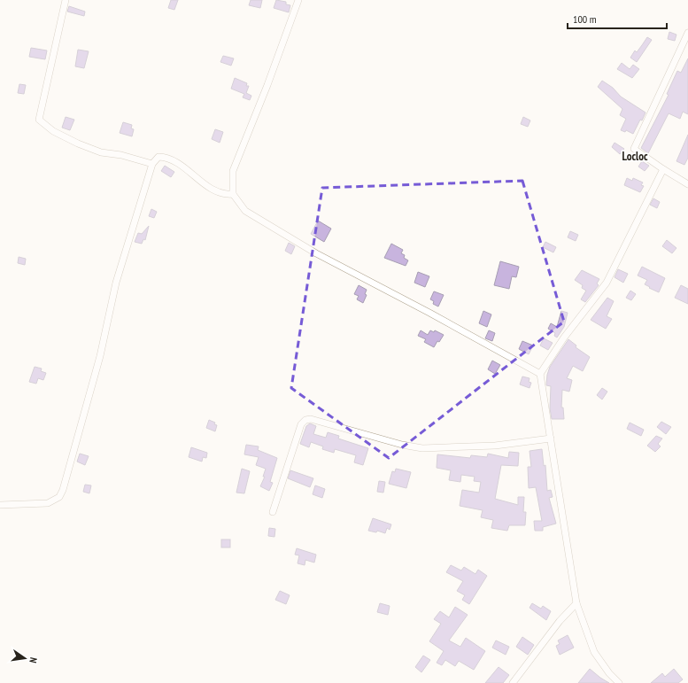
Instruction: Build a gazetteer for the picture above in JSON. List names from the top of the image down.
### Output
{
  "districts": ["Locloc"],
  "scale_bar": "100 m",
  "north": "right"
}
